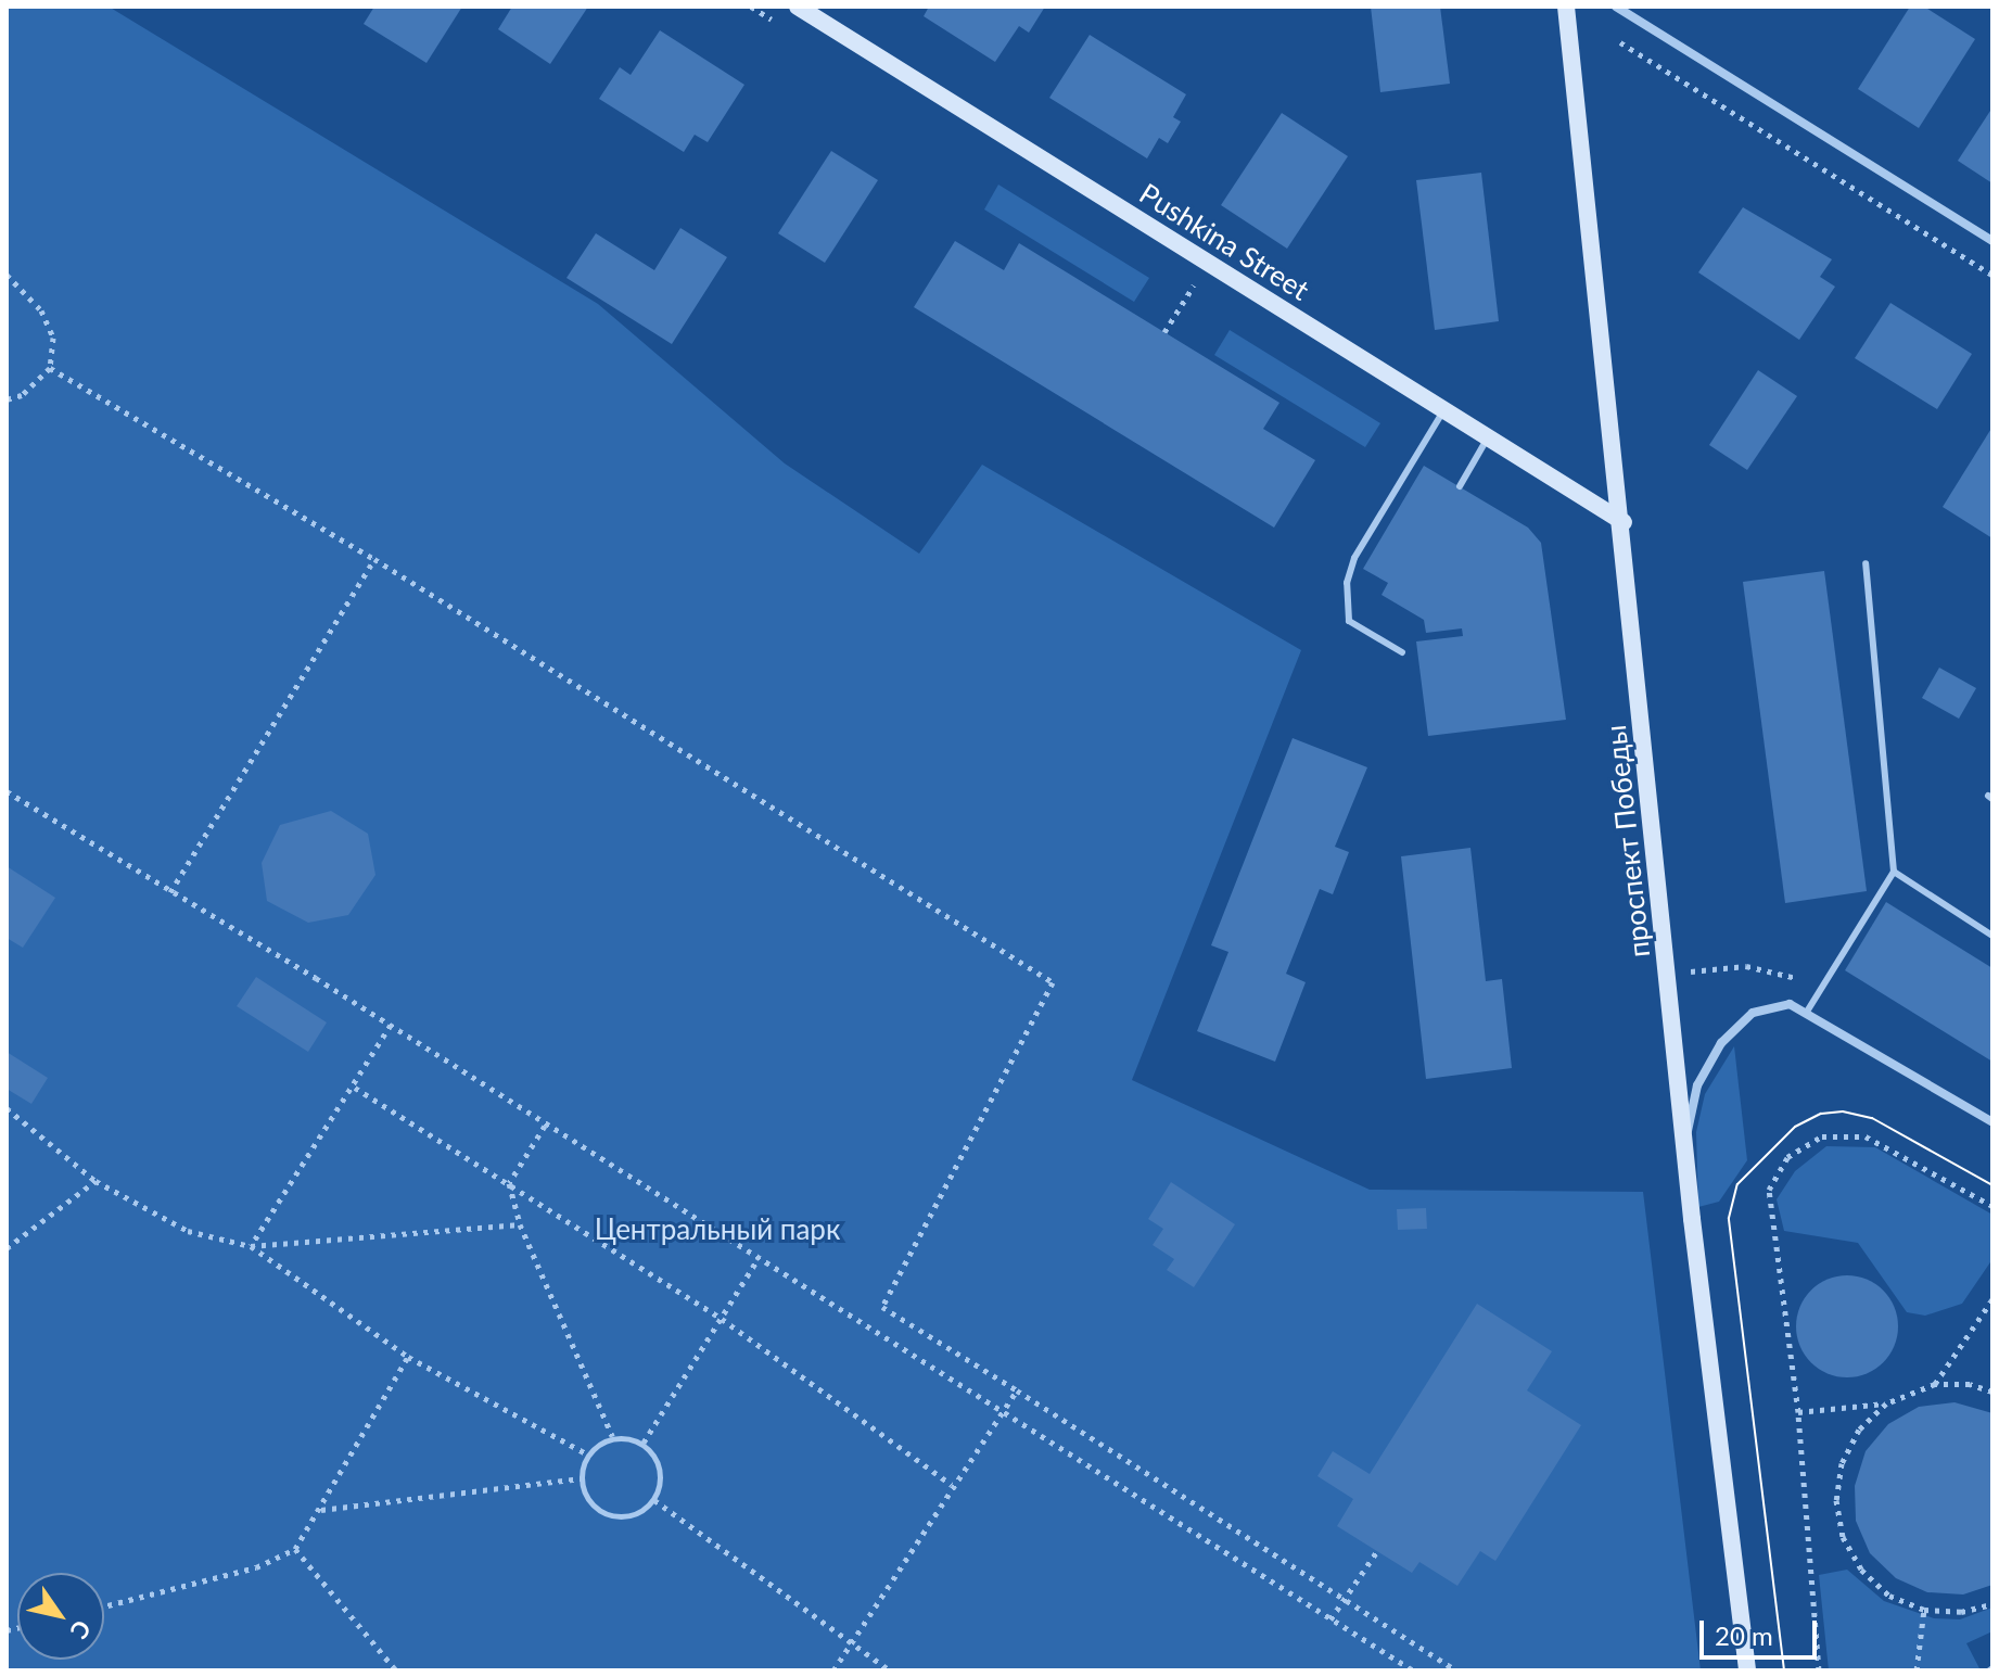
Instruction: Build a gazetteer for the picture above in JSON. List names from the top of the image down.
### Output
{
  "streets": {
    "main road": ["Pushkina Street", "проспект Победы"]
  },
  "crossings": [
    ["Pushkina Street", "проспект Победы"]
  ],
  "parks": ["Центральный парк"],
  "scale_bar": "20 m",
  "north": "bottom right"
}
